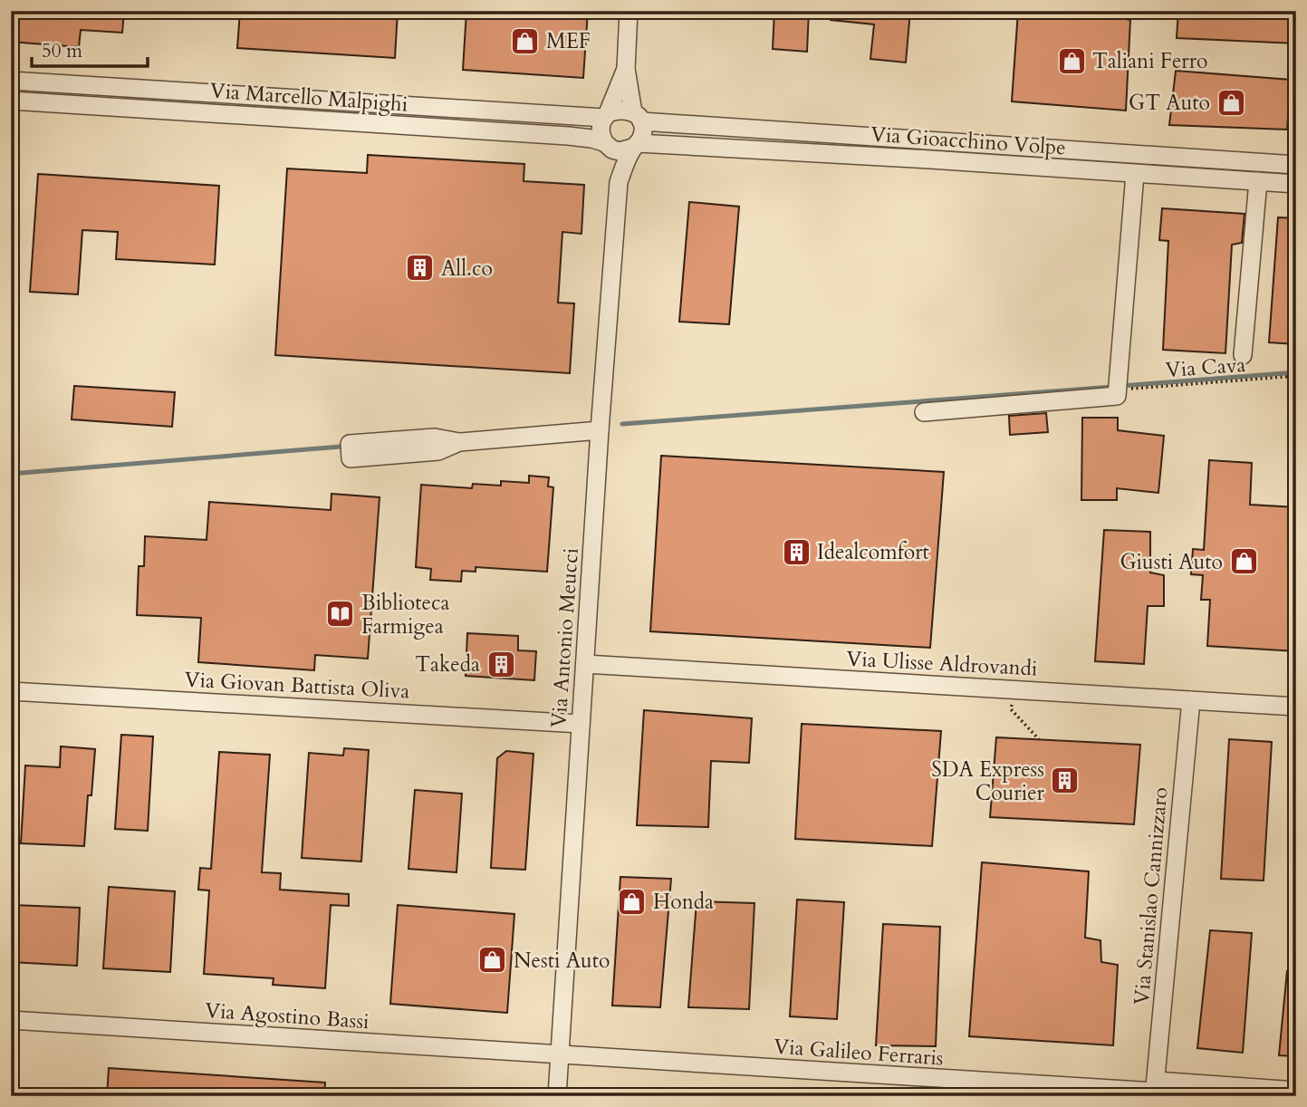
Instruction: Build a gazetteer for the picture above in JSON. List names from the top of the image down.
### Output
{
  "streets": {
    "street": [
      "Via Marcello Malpighi",
      "Via Gioacchino Volpe",
      "Via Antonio Meucci",
      "Via Ulisse Aldrovandi",
      "Via Giovan Battista Oliva",
      "Via Stanislao Cannizzaro",
      "Via Agostino Bassi",
      "Via Galileo Ferraris"
    ],
    "path": ["Via Cava"]
  },
  "crossings": [
    ["Via Marcello Malpighi", "Via Gioacchino Volpe"],
    ["Via Marcello Malpighi", "Via Antonio Meucci"],
    ["Via Gioacchino Volpe", "Via Antonio Meucci"],
    ["Via Antonio Meucci", "Via Ulisse Aldrovandi"],
    ["Via Antonio Meucci", "Via Giovan Battista Oliva"],
    ["Via Antonio Meucci", "Via Agostino Bassi"],
    ["Via Antonio Meucci", "Via Galileo Ferraris"],
    ["Via Ulisse Aldrovandi", "Via Stanislao Cannizzaro"],
    ["Via Stanislao Cannizzaro", "Via Galileo Ferraris"],
    ["Via Agostino Bassi", "Via Galileo Ferraris"]
  ],
  "places": {
    "shop": [
      "MEF",
      "Taliani Ferro",
      "GT Auto",
      "Giusti Auto",
      "Honda",
      "Nesti Auto"
    ],
    "building": [
      "All.co",
      "Idealcomfort",
      "Takeda",
      "SDA Express Courier"
    ],
    "library": ["Biblioteca Farmigea"]
  },
  "scale_bar": "50 m"
}
